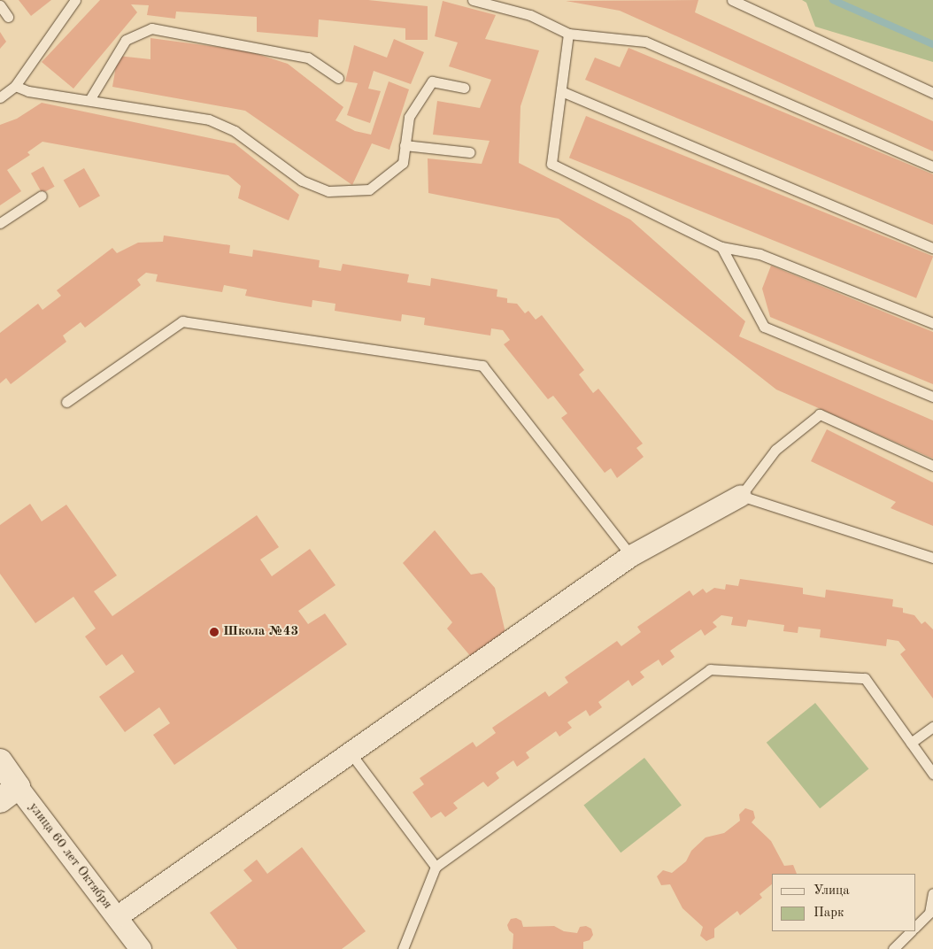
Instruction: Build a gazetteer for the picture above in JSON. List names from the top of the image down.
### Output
{
  "streets": {
    "street": ["улица 60 лет Октября"]
  },
  "places": ["Школа №43"],
  "legend": ["Улица", "Парк"]
}
